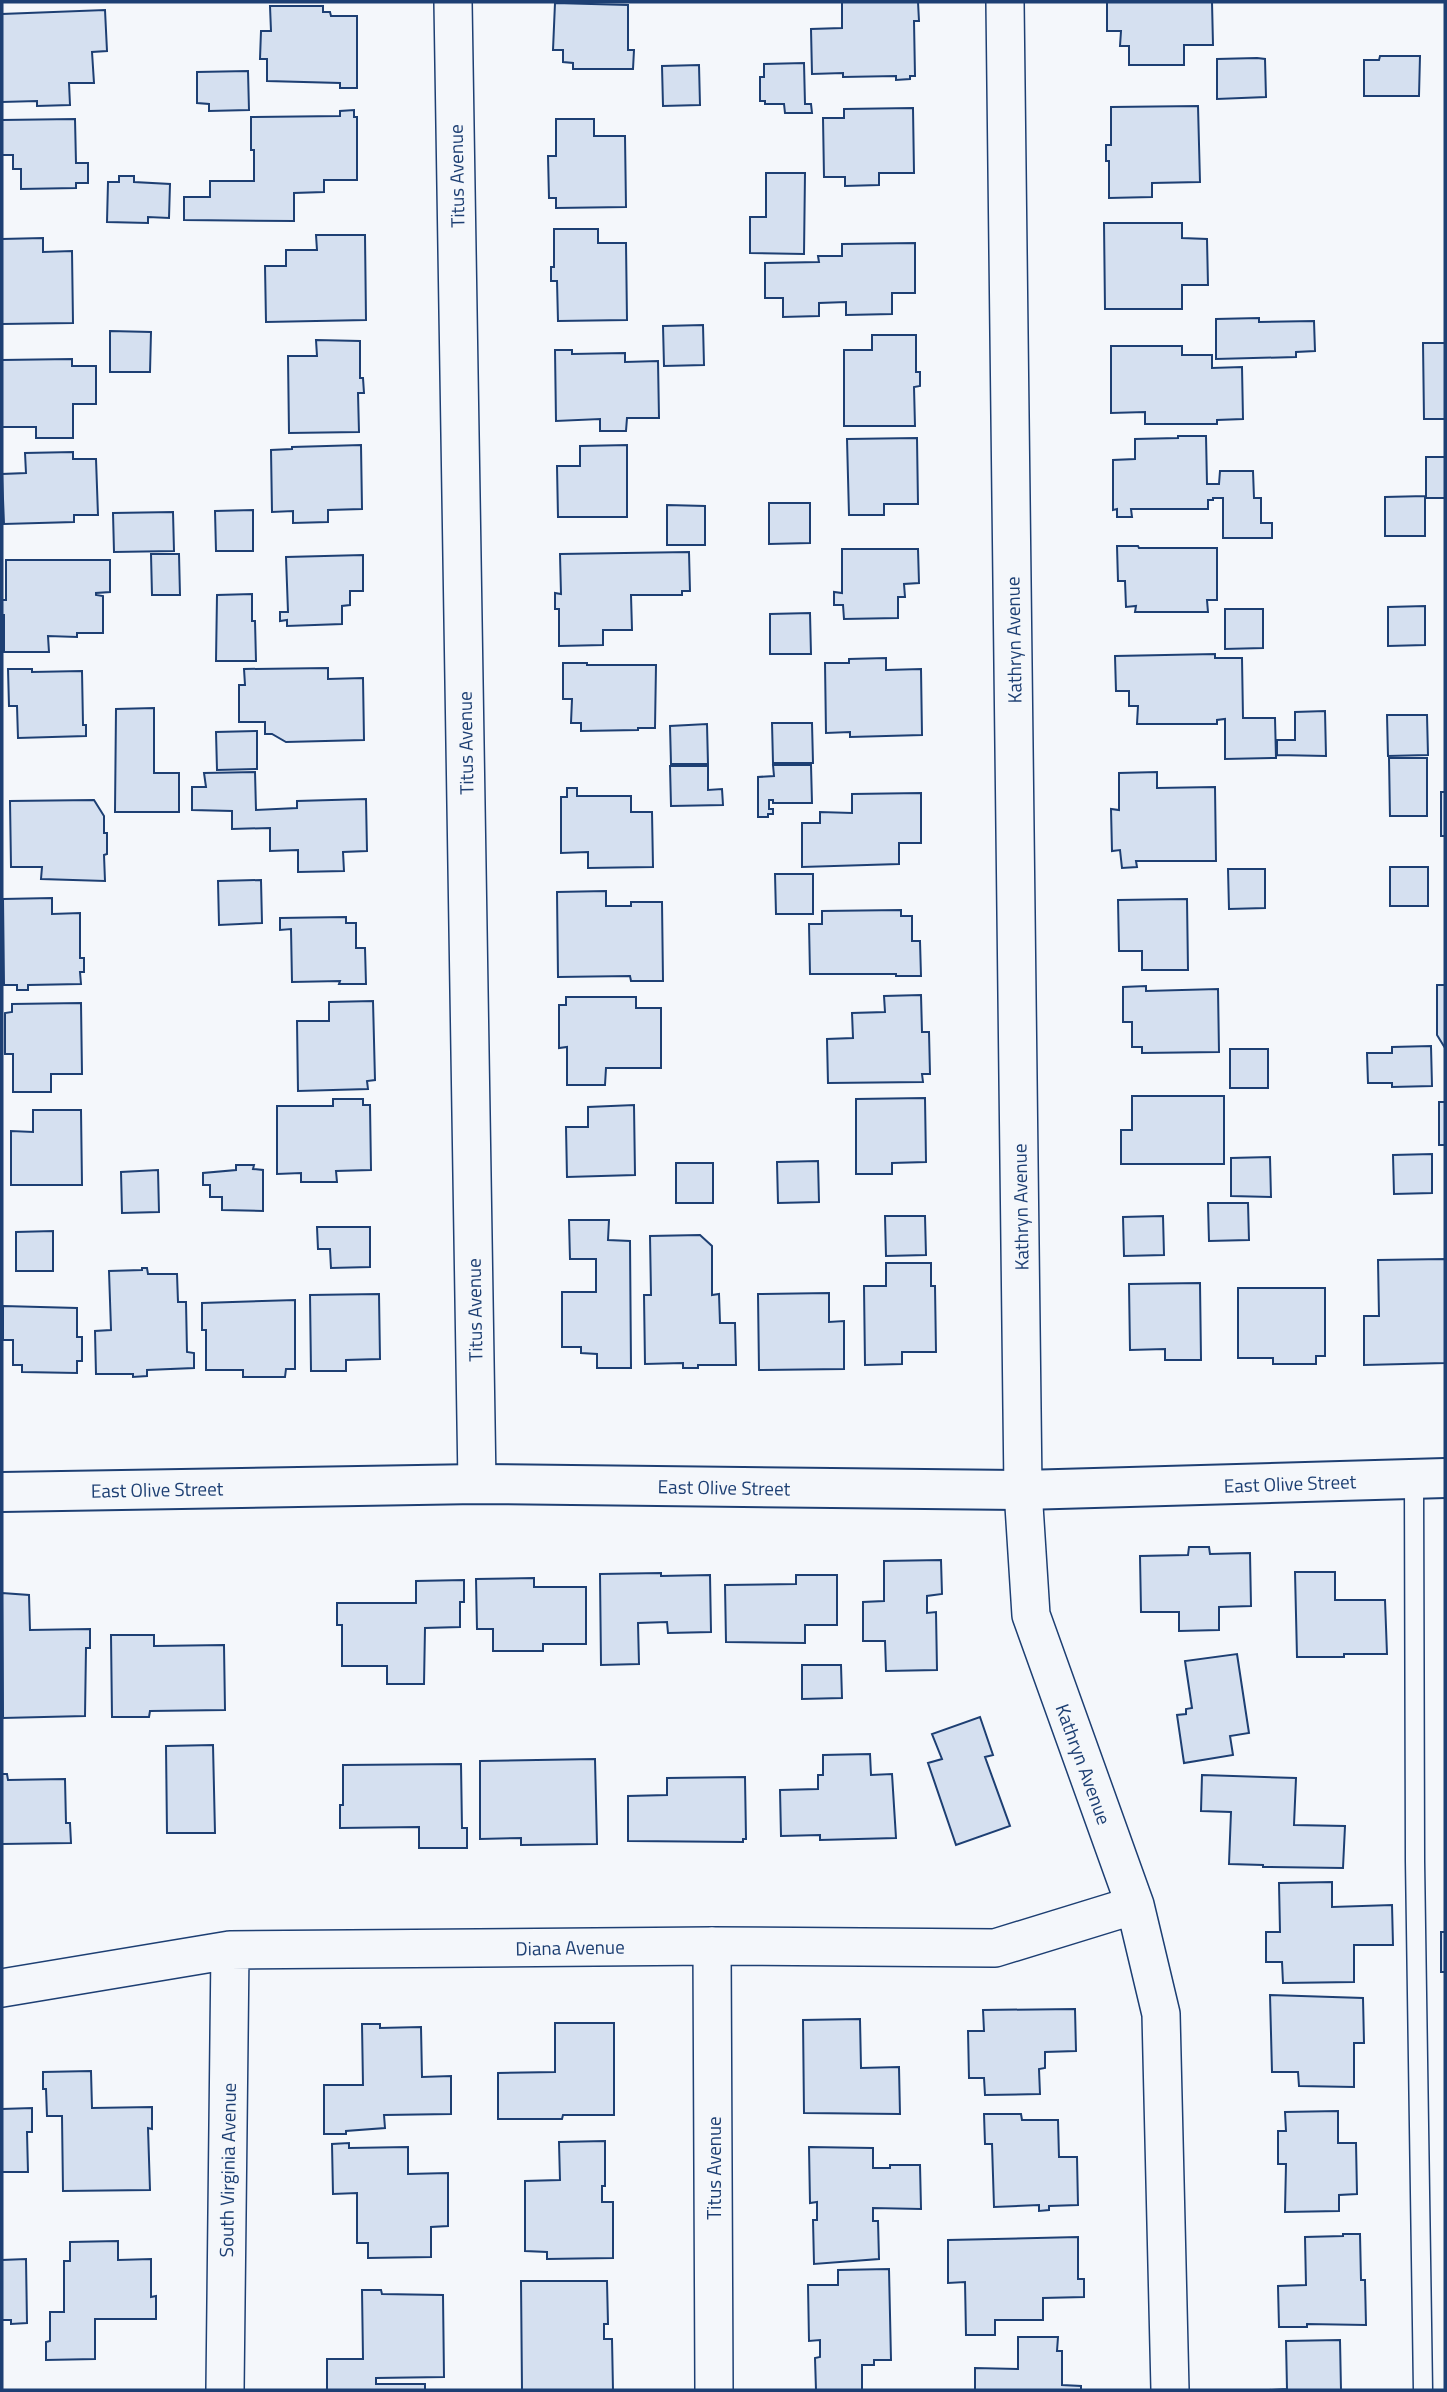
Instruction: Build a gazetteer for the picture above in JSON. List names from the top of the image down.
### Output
{
  "streets": {
    "street": [
      "Titus Avenue",
      "Kathryn Avenue",
      "East Olive Street",
      "Diana Avenue",
      "South Virginia Avenue"
    ]
  },
  "crossings": [
    ["Titus Avenue", "East Olive Street"],
    ["Titus Avenue", "Diana Avenue"],
    ["Kathryn Avenue", "East Olive Street"],
    ["Kathryn Avenue", "Diana Avenue"],
    ["Diana Avenue", "South Virginia Avenue"]
  ]
}
